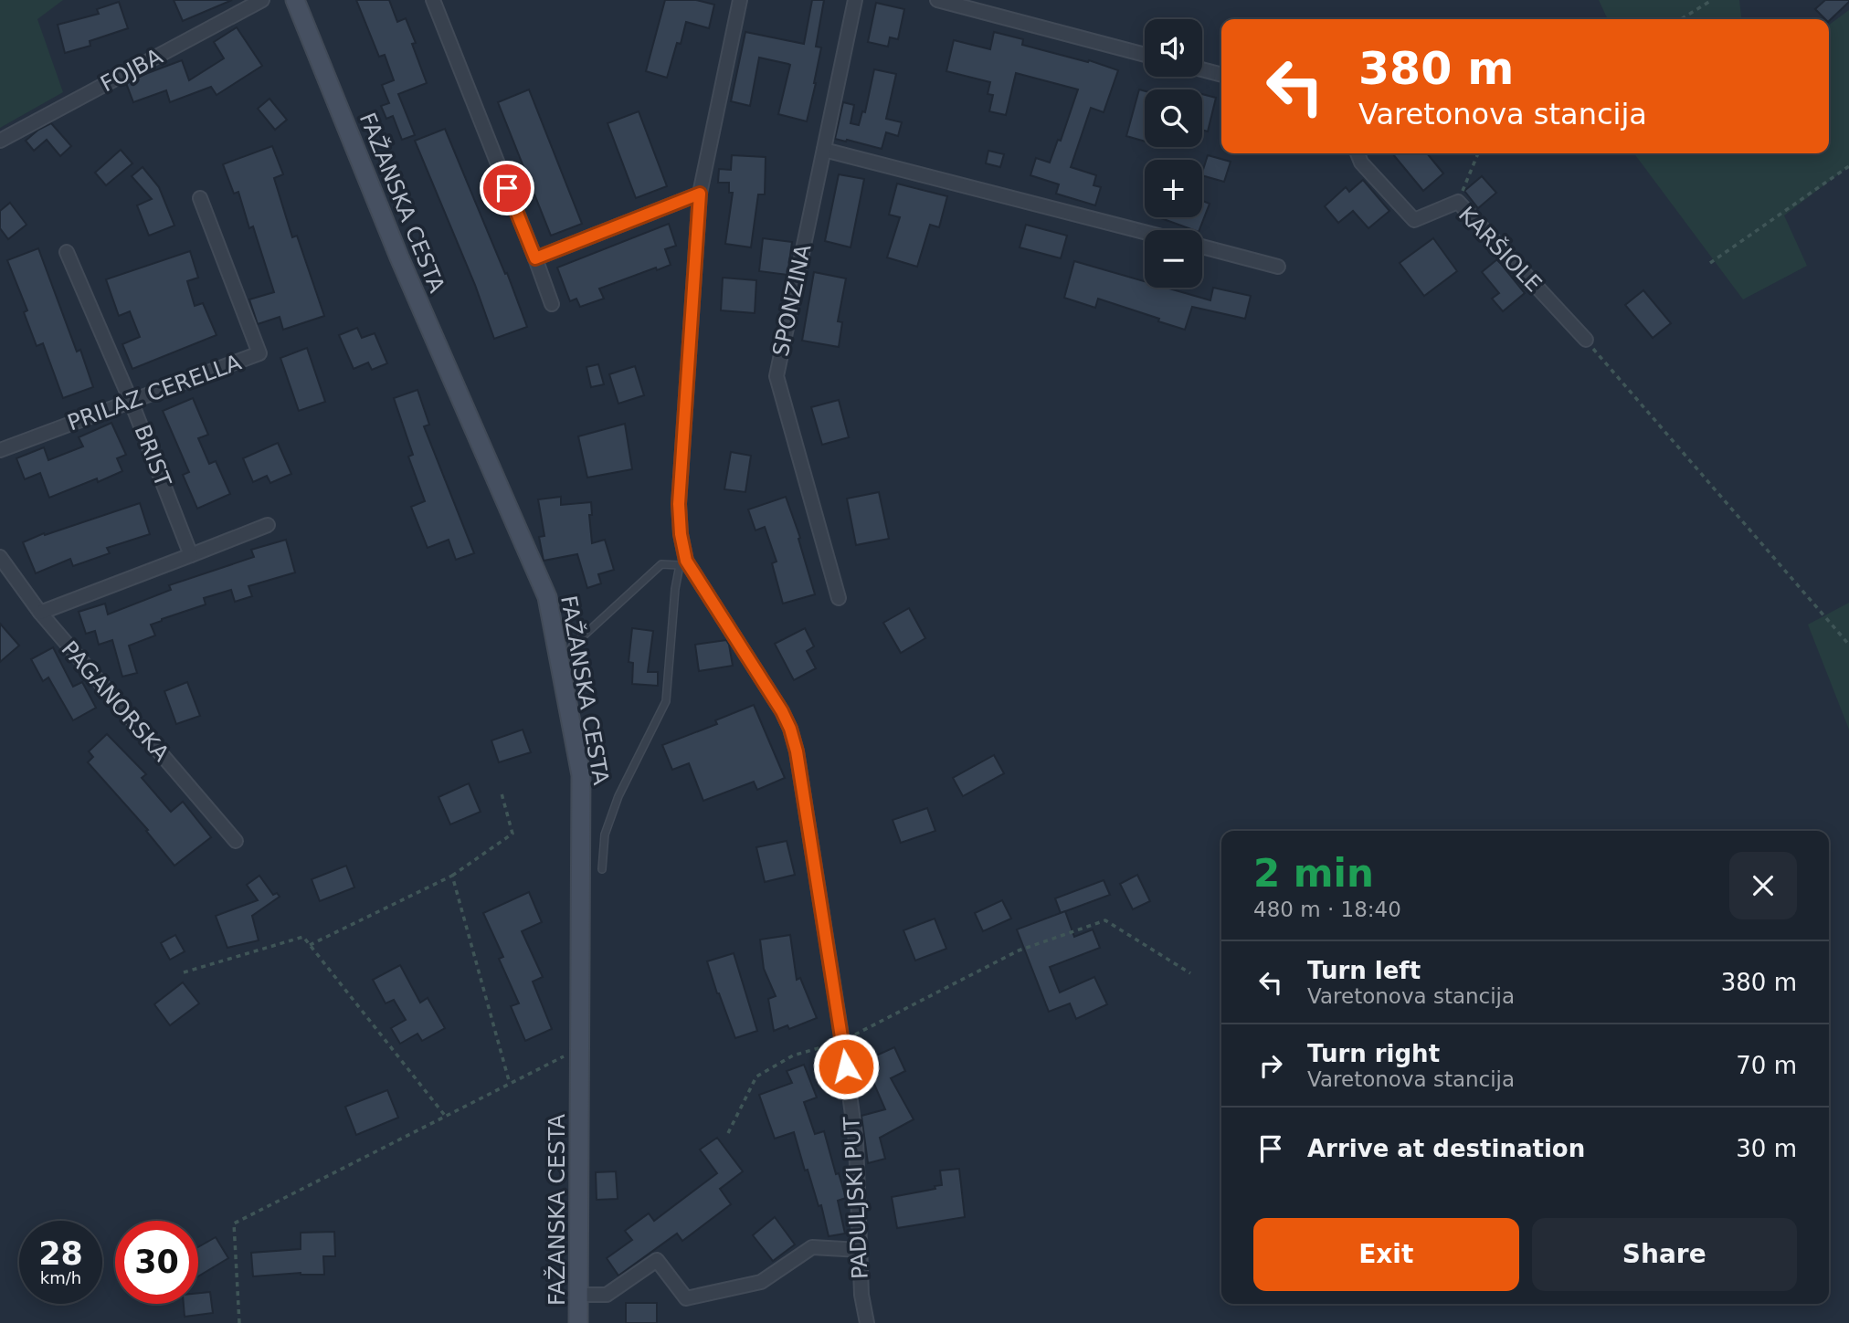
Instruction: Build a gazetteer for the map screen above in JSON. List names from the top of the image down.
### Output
{
  "streets": {
    "main road": ["FAŽANSKA CESTA"],
    "street": [
      "FOJBA",
      "KARŠIOLE",
      "SPONZINA",
      "PRILAZ CERELLA",
      "BRIST",
      "PAGANORSKA",
      "PADULJSKI PUT"
    ]
  },
  "crossings": [
    ["PRILAZ CERELLA", "BRIST"]
  ],
  "page": {
    "map_buttons": ["+", "−"],
    "turn": ["380 m", "Varetonova stancija"],
    "heading": ["2 min", "480 m · 18:40"],
    "list": [
      {
        "name": "Turn left",
        "note": "Varetonova stancija",
        "value": "380 m"
      },
      {
        "name": "Turn right",
        "note": "Varetonova stancija",
        "value": "70 m"
      },
      {
        "name": "Arrive at destination",
        "value": "30 m"
      }
    ],
    "buttons": ["Exit", "Share"],
    "speed": "28 km/h",
    "limit": "30"
  }
}
